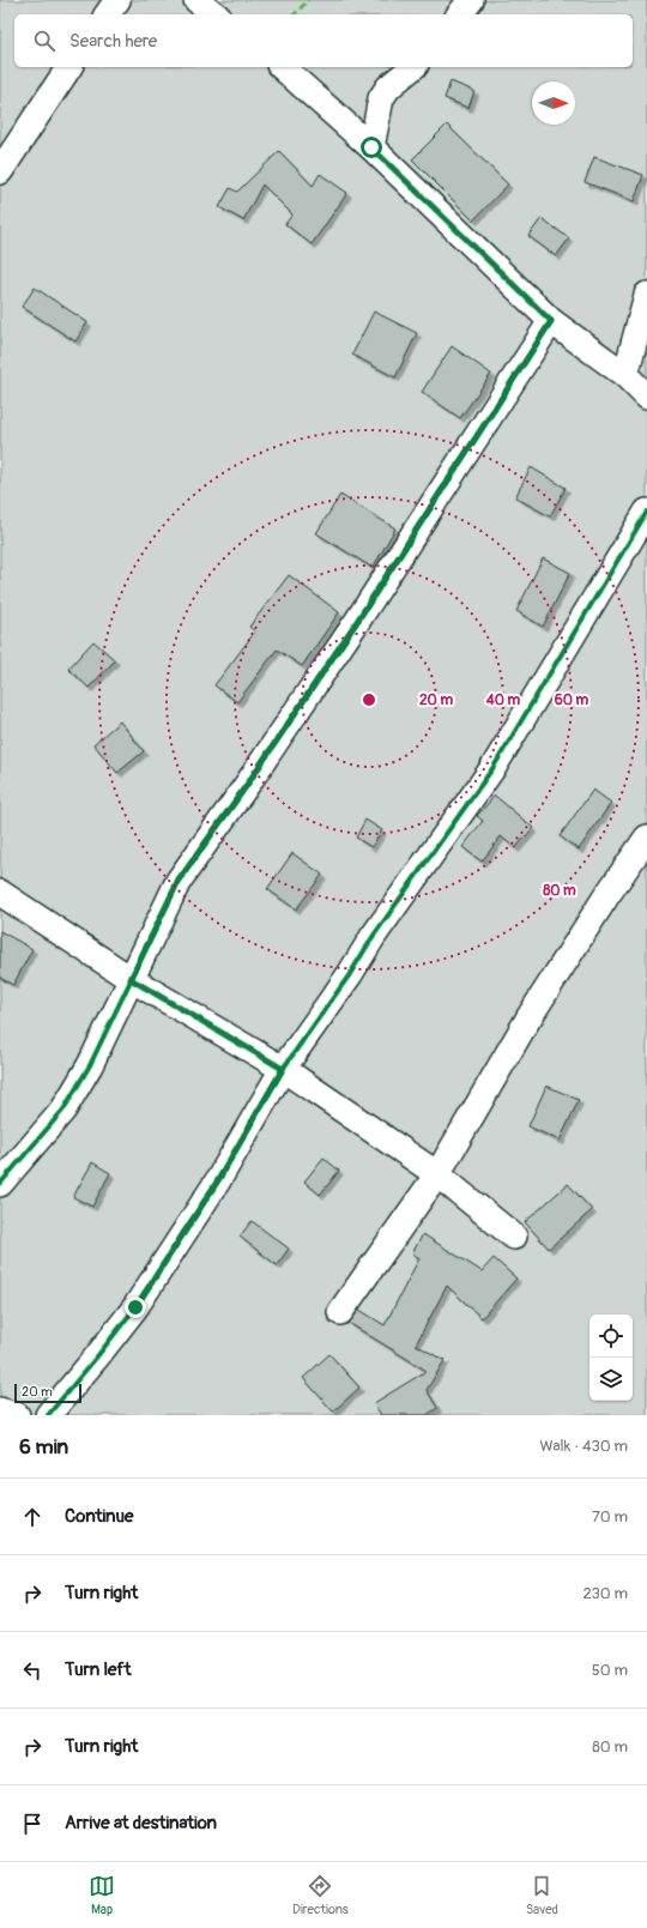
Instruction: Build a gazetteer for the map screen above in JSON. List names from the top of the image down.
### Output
{
  "scale_bar": "20 m",
  "north": "right",
  "page": {
    "search": "Search here",
    "scale": "20 m",
    "heading": ["6 min", "Walk · 430 m"],
    "list": [
      ["Continue", "70 m"],
      ["Turn right", "230 m"],
      ["Turn left", "50 m"],
      ["Turn right", "80 m"],
      "Arrive at destination"
    ],
    "nav": ["Map", "Directions", "Saved"]
  },
  "rings": [
    "20 m",
    "40 m",
    "60 m",
    "80 m"
  ]
}
